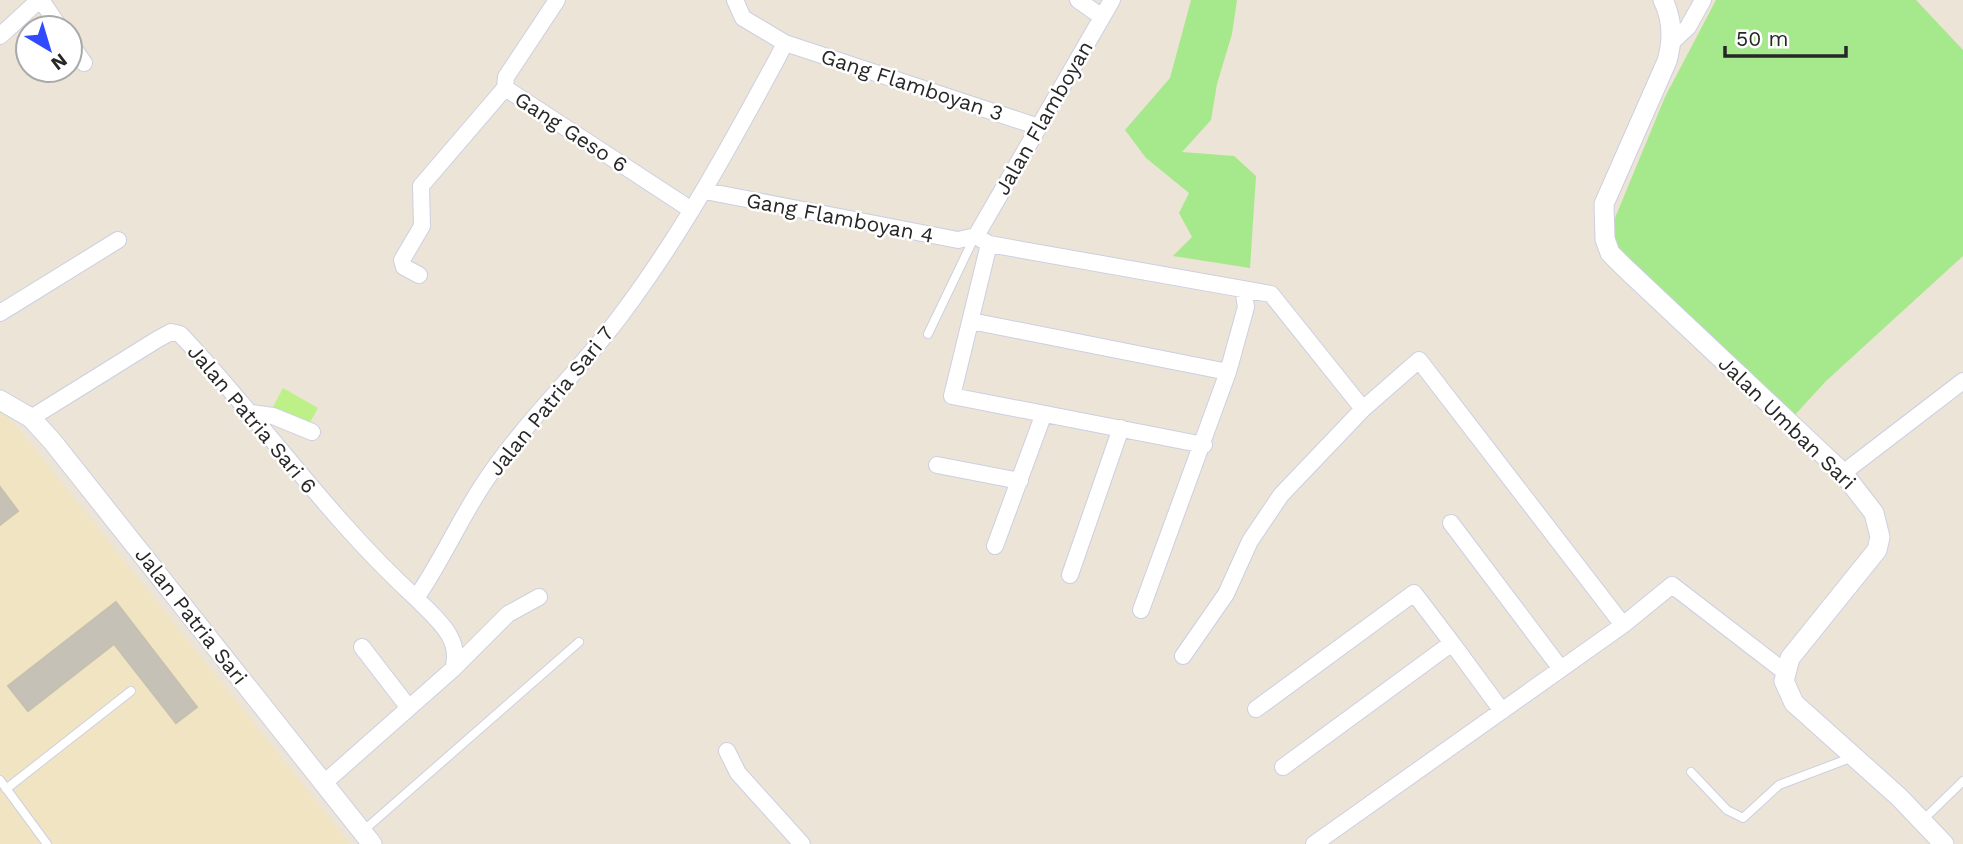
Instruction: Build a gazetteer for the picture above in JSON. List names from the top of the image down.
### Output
{
  "streets": {
    "street": [
      "Gang Flamboyan 3",
      "Jalan Flamboyan",
      "Gang Geso 6",
      "Gang Flamboyan 4",
      "Jalan Patria Sari 7",
      "Jalan Patria Sari 6",
      "Jalan Umban Sari",
      "Jalan Patria Sari"
    ]
  },
  "crossings": [
    ["Gang Flamboyan 3", "Jalan Flamboyan"],
    ["Gang Flamboyan 3", "Jalan Patria Sari 7"],
    ["Jalan Flamboyan", "Gang Flamboyan 4"],
    ["Gang Geso 6", "Jalan Patria Sari 7"],
    ["Gang Flamboyan 4", "Jalan Patria Sari 7"],
    ["Jalan Patria Sari 7", "Jalan Patria Sari 6"],
    ["Jalan Patria Sari 6", "Jalan Patria Sari"]
  ],
  "scale_bar": "50 m",
  "north": "bottom right"
}
